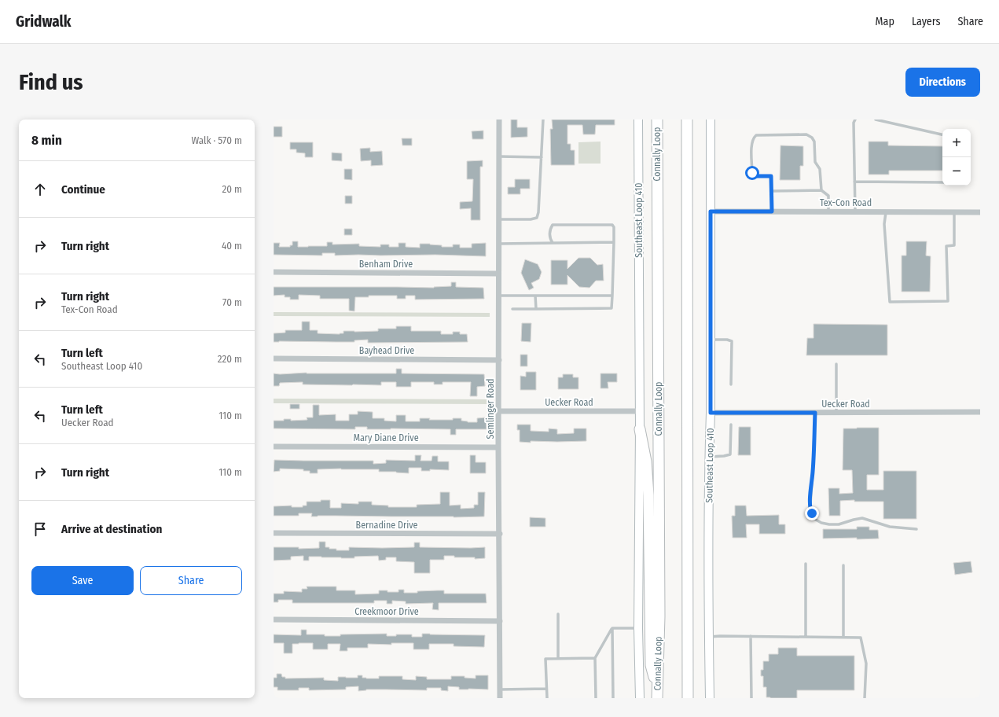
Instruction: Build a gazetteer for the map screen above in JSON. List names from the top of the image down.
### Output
{
  "streets": {
    "highway": ["Connally Loop"],
    "main road": ["Southeast Loop 410"],
    "street": [
      "Tex-Con Road",
      "Benham Drive",
      "Bayhead Drive",
      "Uecker Road",
      "Semlinger Road",
      "Mary Diane Drive",
      "Bernadine Drive",
      "Creekmoor Drive"
    ]
  },
  "crossings": [
    ["Tex-Con Road", "Southeast Loop 410"],
    ["Southeast Loop 410", "Uecker Road"],
    ["Benham Drive", "Semlinger Road"],
    ["Bayhead Drive", "Semlinger Road"],
    ["Uecker Road", "Semlinger Road"],
    ["Semlinger Road", "Mary Diane Drive"],
    ["Semlinger Road", "Bernadine Drive"],
    ["Semlinger Road", "Creekmoor Drive"]
  ],
  "page": {
    "header": "Gridwalk",
    "nav": ["Map", "Layers", "Share"],
    "buttons": [
      "Directions",
      ["Save", "Share"]
    ],
    "title": "Find us",
    "heading": ["8 min", "Walk · 570 m"],
    "map_buttons": ["+", "−"],
    "list": [
      ["Continue", "20 m"],
      ["Turn right", "40 m"],
      ["Turn right", "Tex-Con Road", "70 m"],
      ["Turn left", "Southeast Loop 410", "220 m"],
      ["Turn left", "Uecker Road", "110 m"],
      ["Turn right", "110 m"],
      "Arrive at destination"
    ]
  }
}
